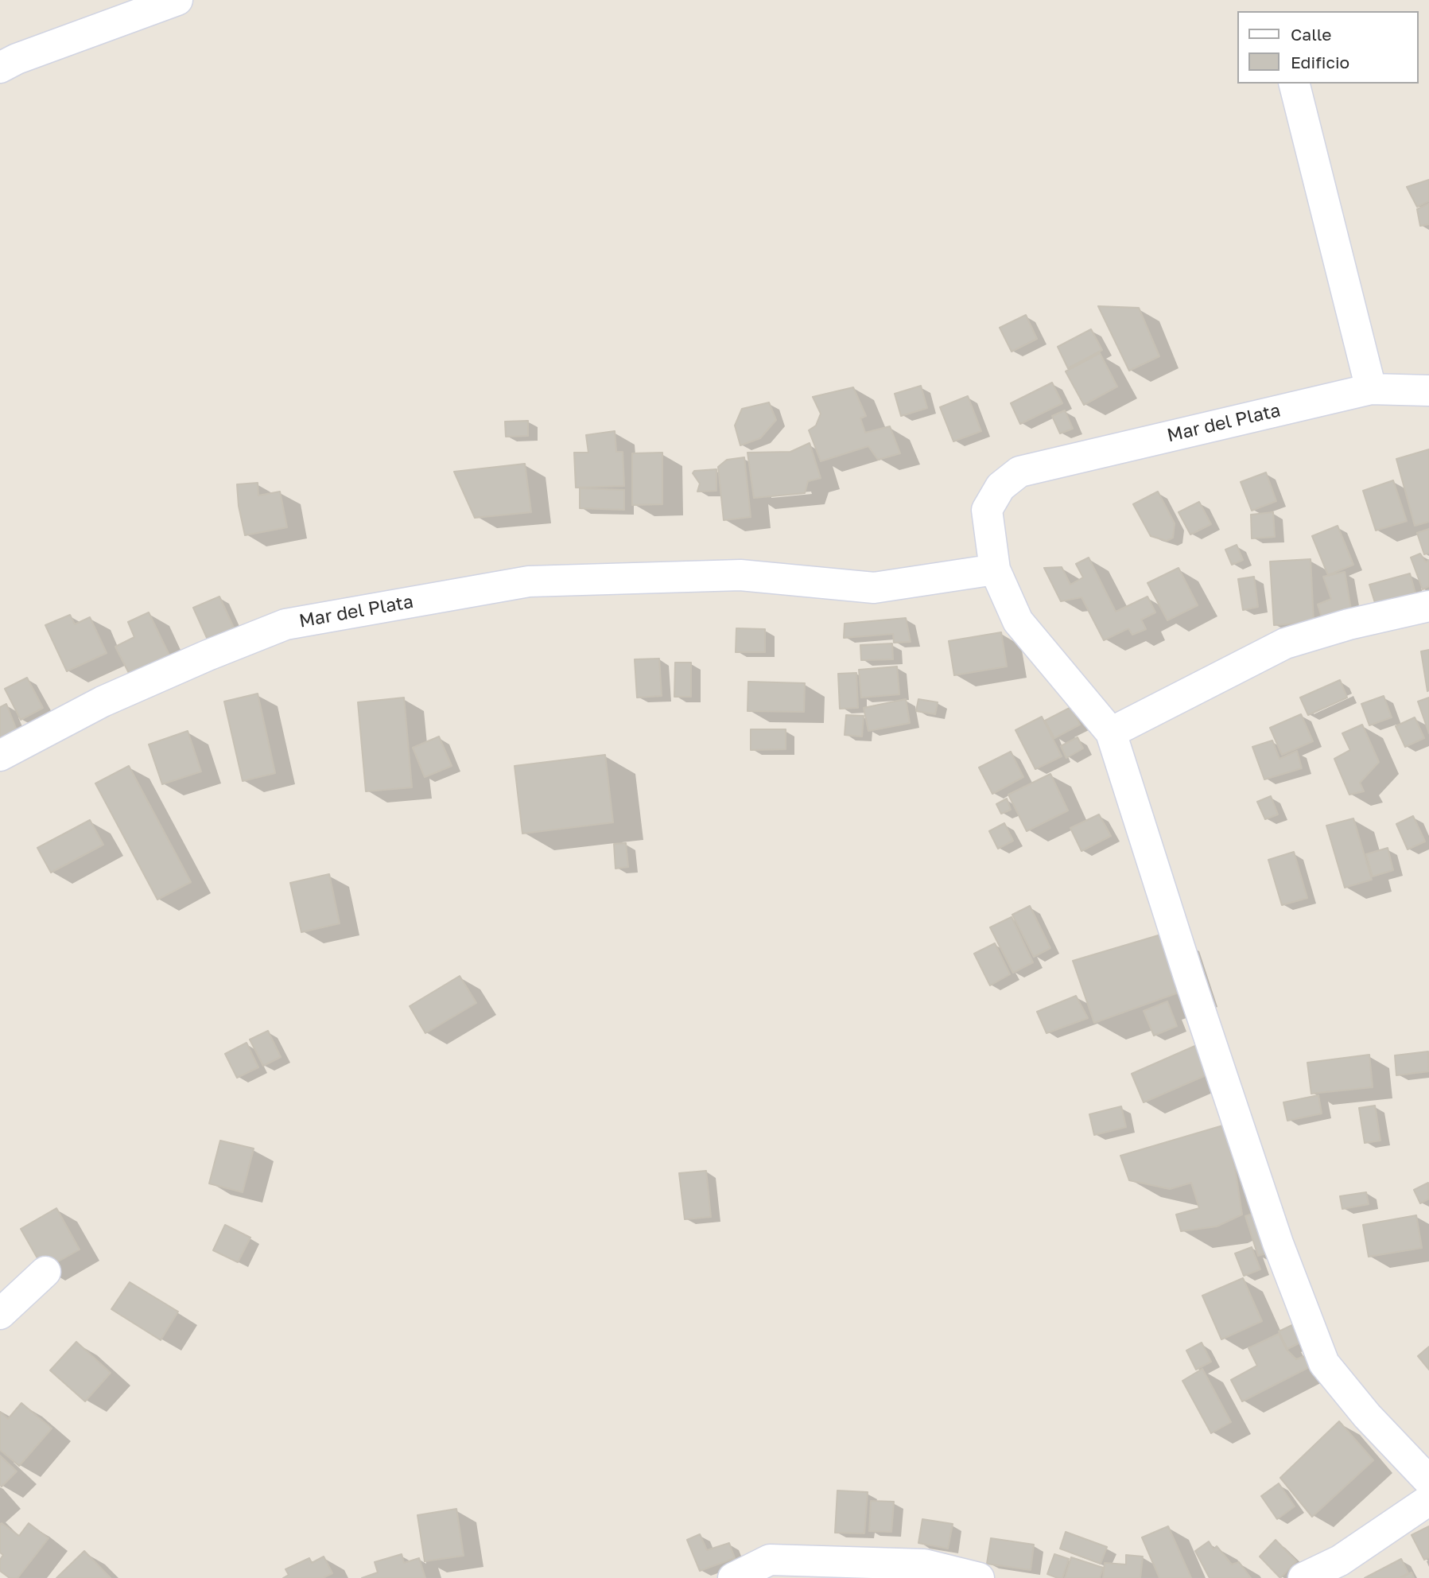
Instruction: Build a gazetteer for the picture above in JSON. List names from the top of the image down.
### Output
{
  "streets": {
    "street": ["Mar del Plata"]
  },
  "legend": ["Calle", "Edificio"]
}
